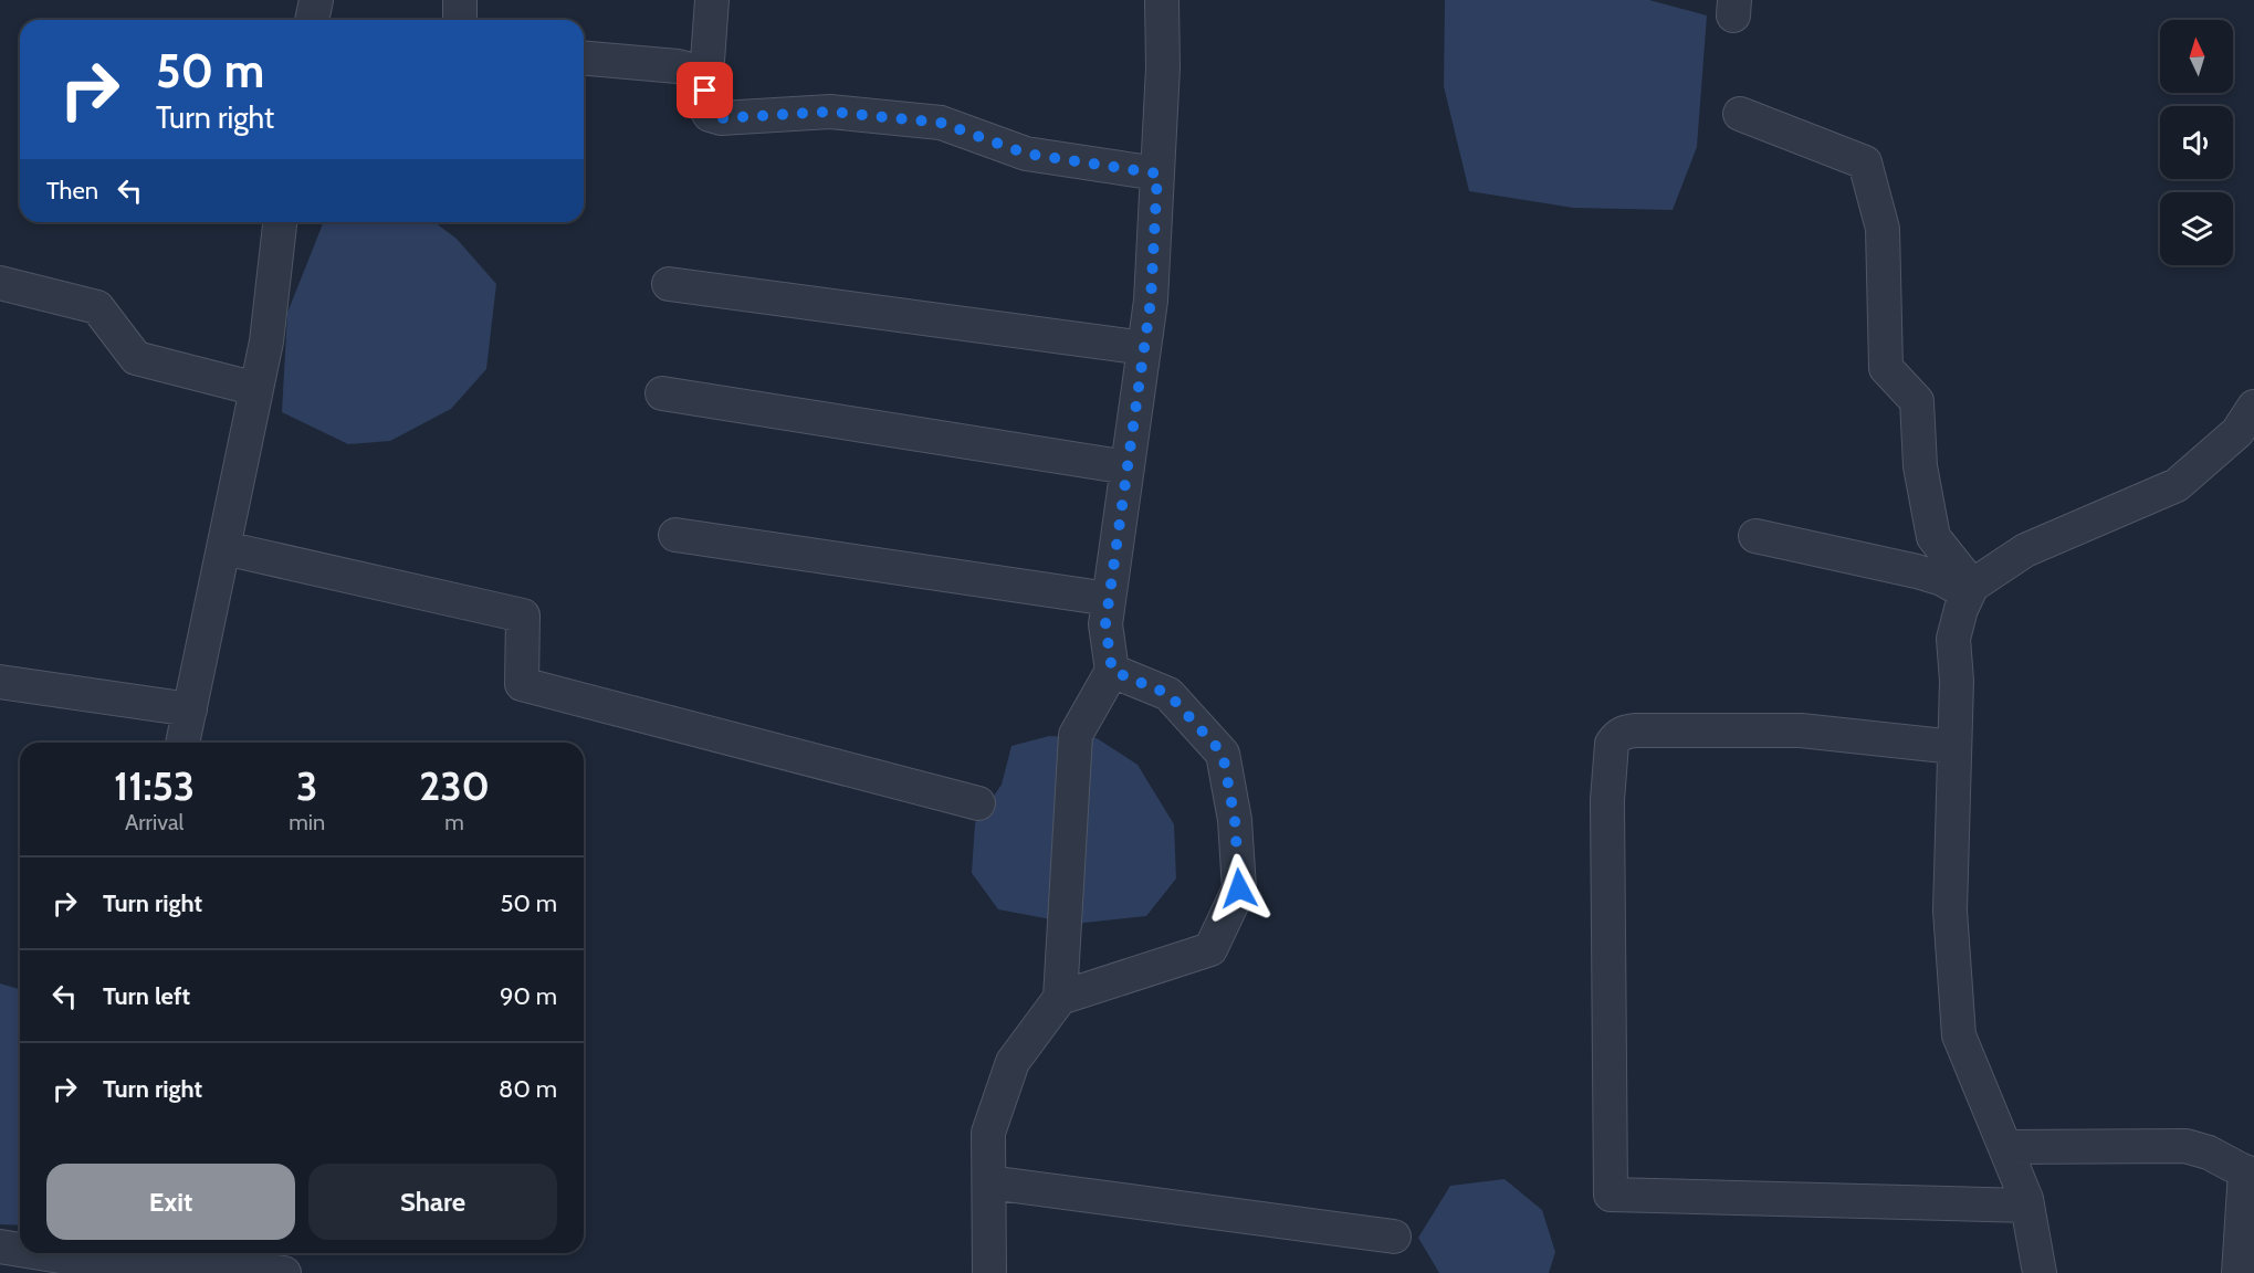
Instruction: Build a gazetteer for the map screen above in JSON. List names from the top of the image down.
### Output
{
  "north": "top",
  "page": {
    "turn": ["50 m", "Turn right"],
    "then": "Then",
    "eta": [
      "11:53",
      "Arrival",
      "3",
      "min",
      "230",
      "m"
    ],
    "list": [
      {
        "name": "Turn right",
        "value": "50 m"
      },
      {
        "name": "Turn left",
        "value": "90 m"
      },
      {
        "name": "Turn right",
        "value": "80 m"
      }
    ],
    "buttons": ["Exit", "Share"]
  }
}
